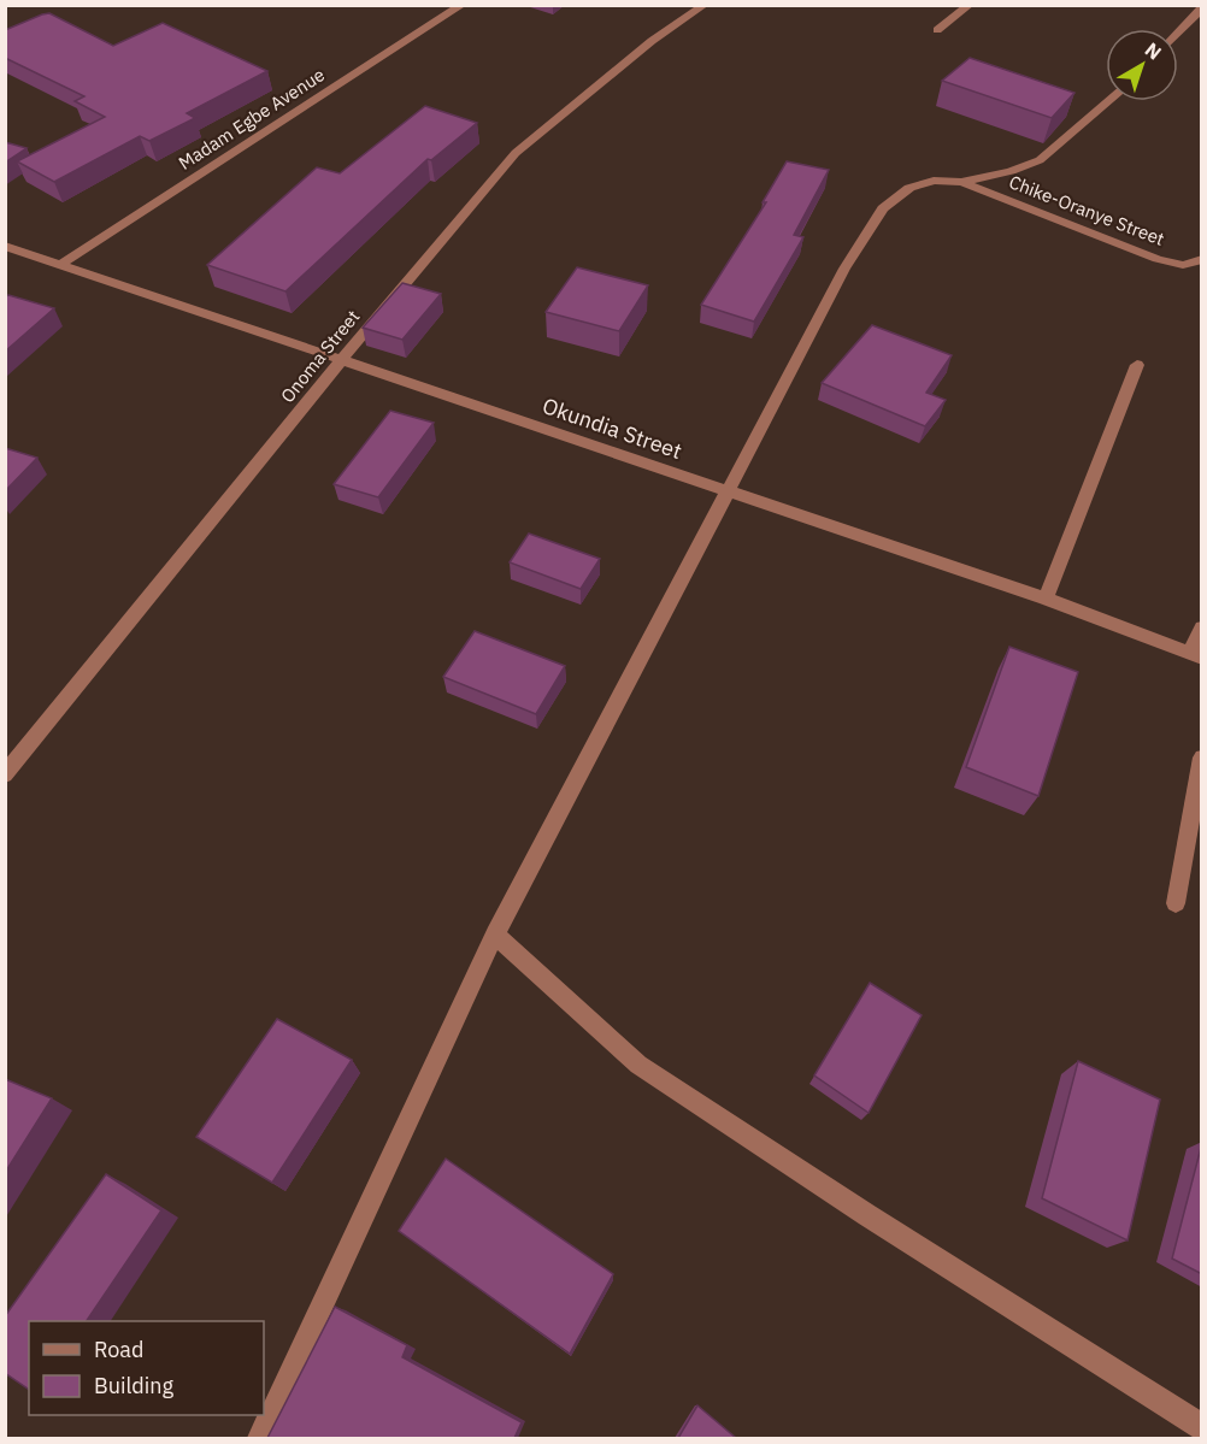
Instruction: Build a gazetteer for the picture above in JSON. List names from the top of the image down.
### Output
{
  "streets": {
    "street": [
      "Madam Egbe Avenue",
      "Chike-Oranye Street",
      "Onoma Street",
      "Okundia Street"
    ]
  },
  "crossings": [
    ["Madam Egbe Avenue", "Okundia Street"],
    ["Onoma Street", "Okundia Street"]
  ],
  "legend": ["Road", "Building"],
  "north": "top right"
}
